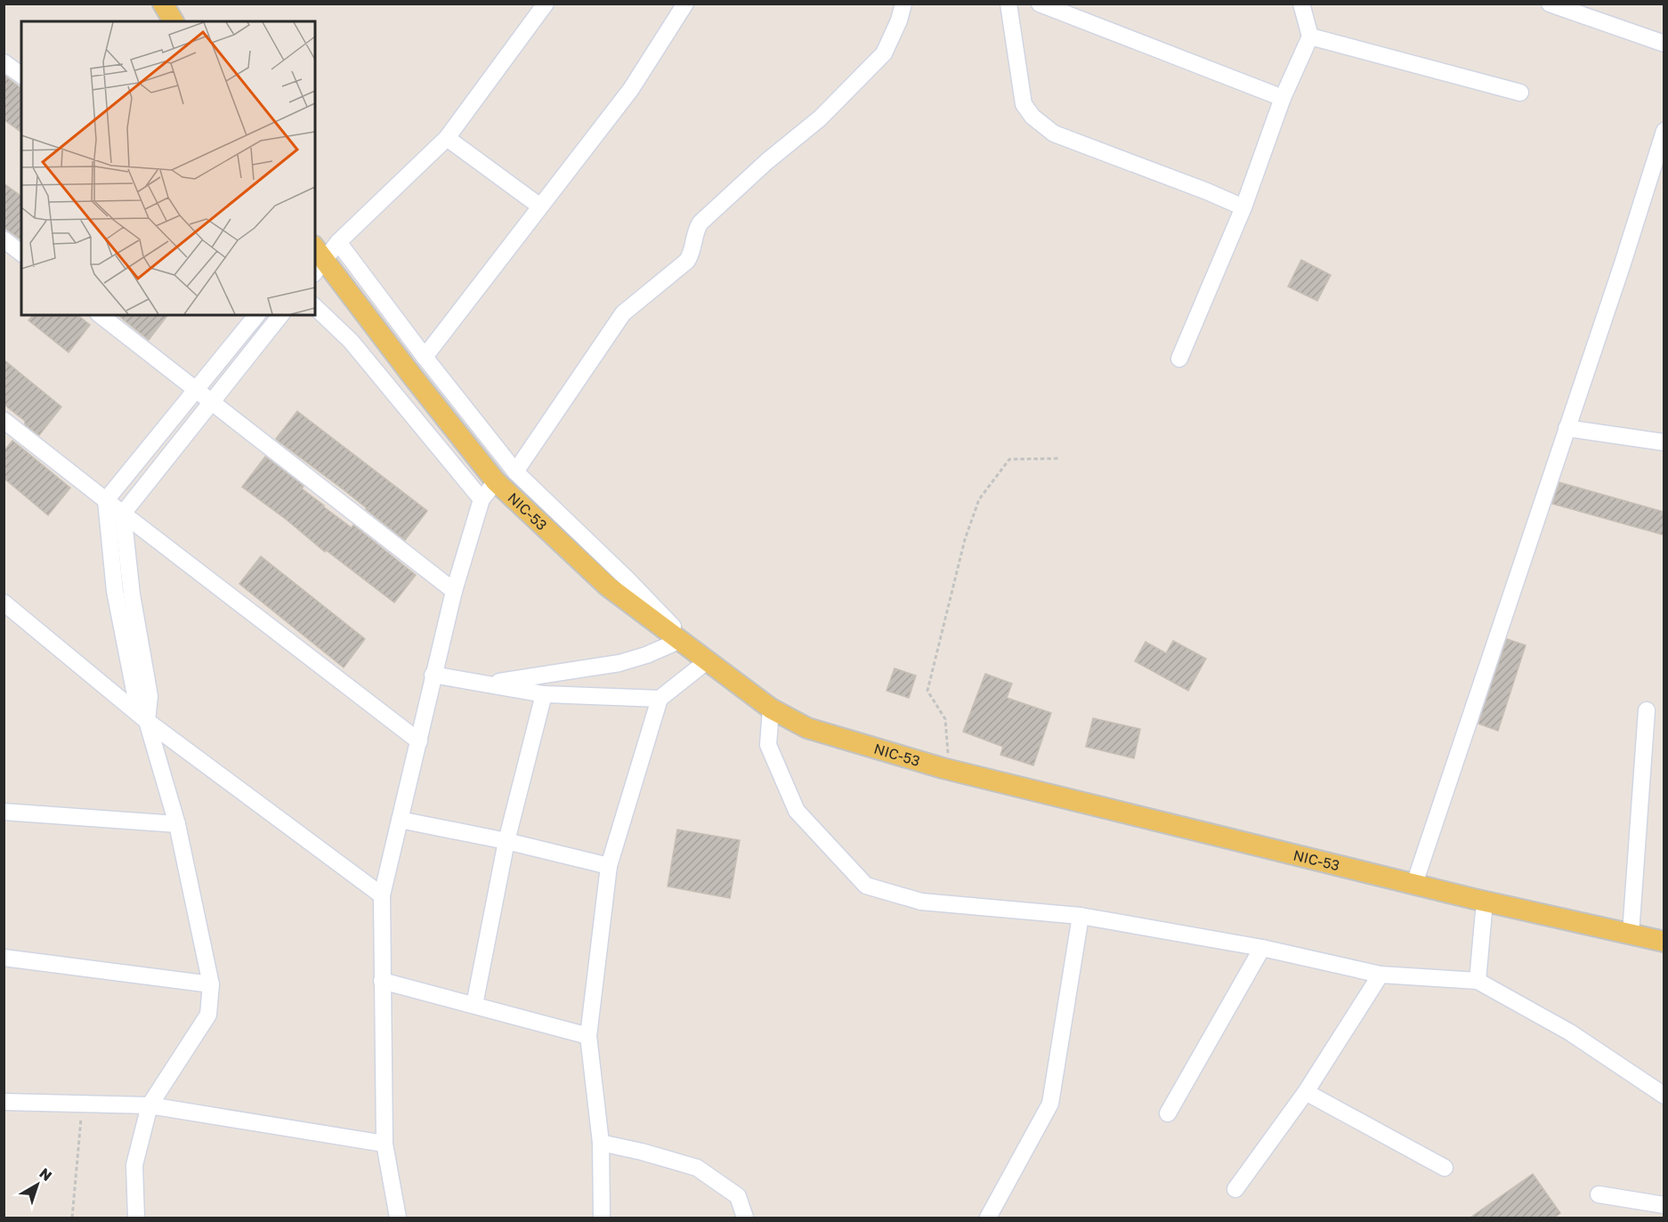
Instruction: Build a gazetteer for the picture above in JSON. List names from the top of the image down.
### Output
{
  "streets": {
    "main road": ["NIC-53"]
  },
  "north": "top right"
}
